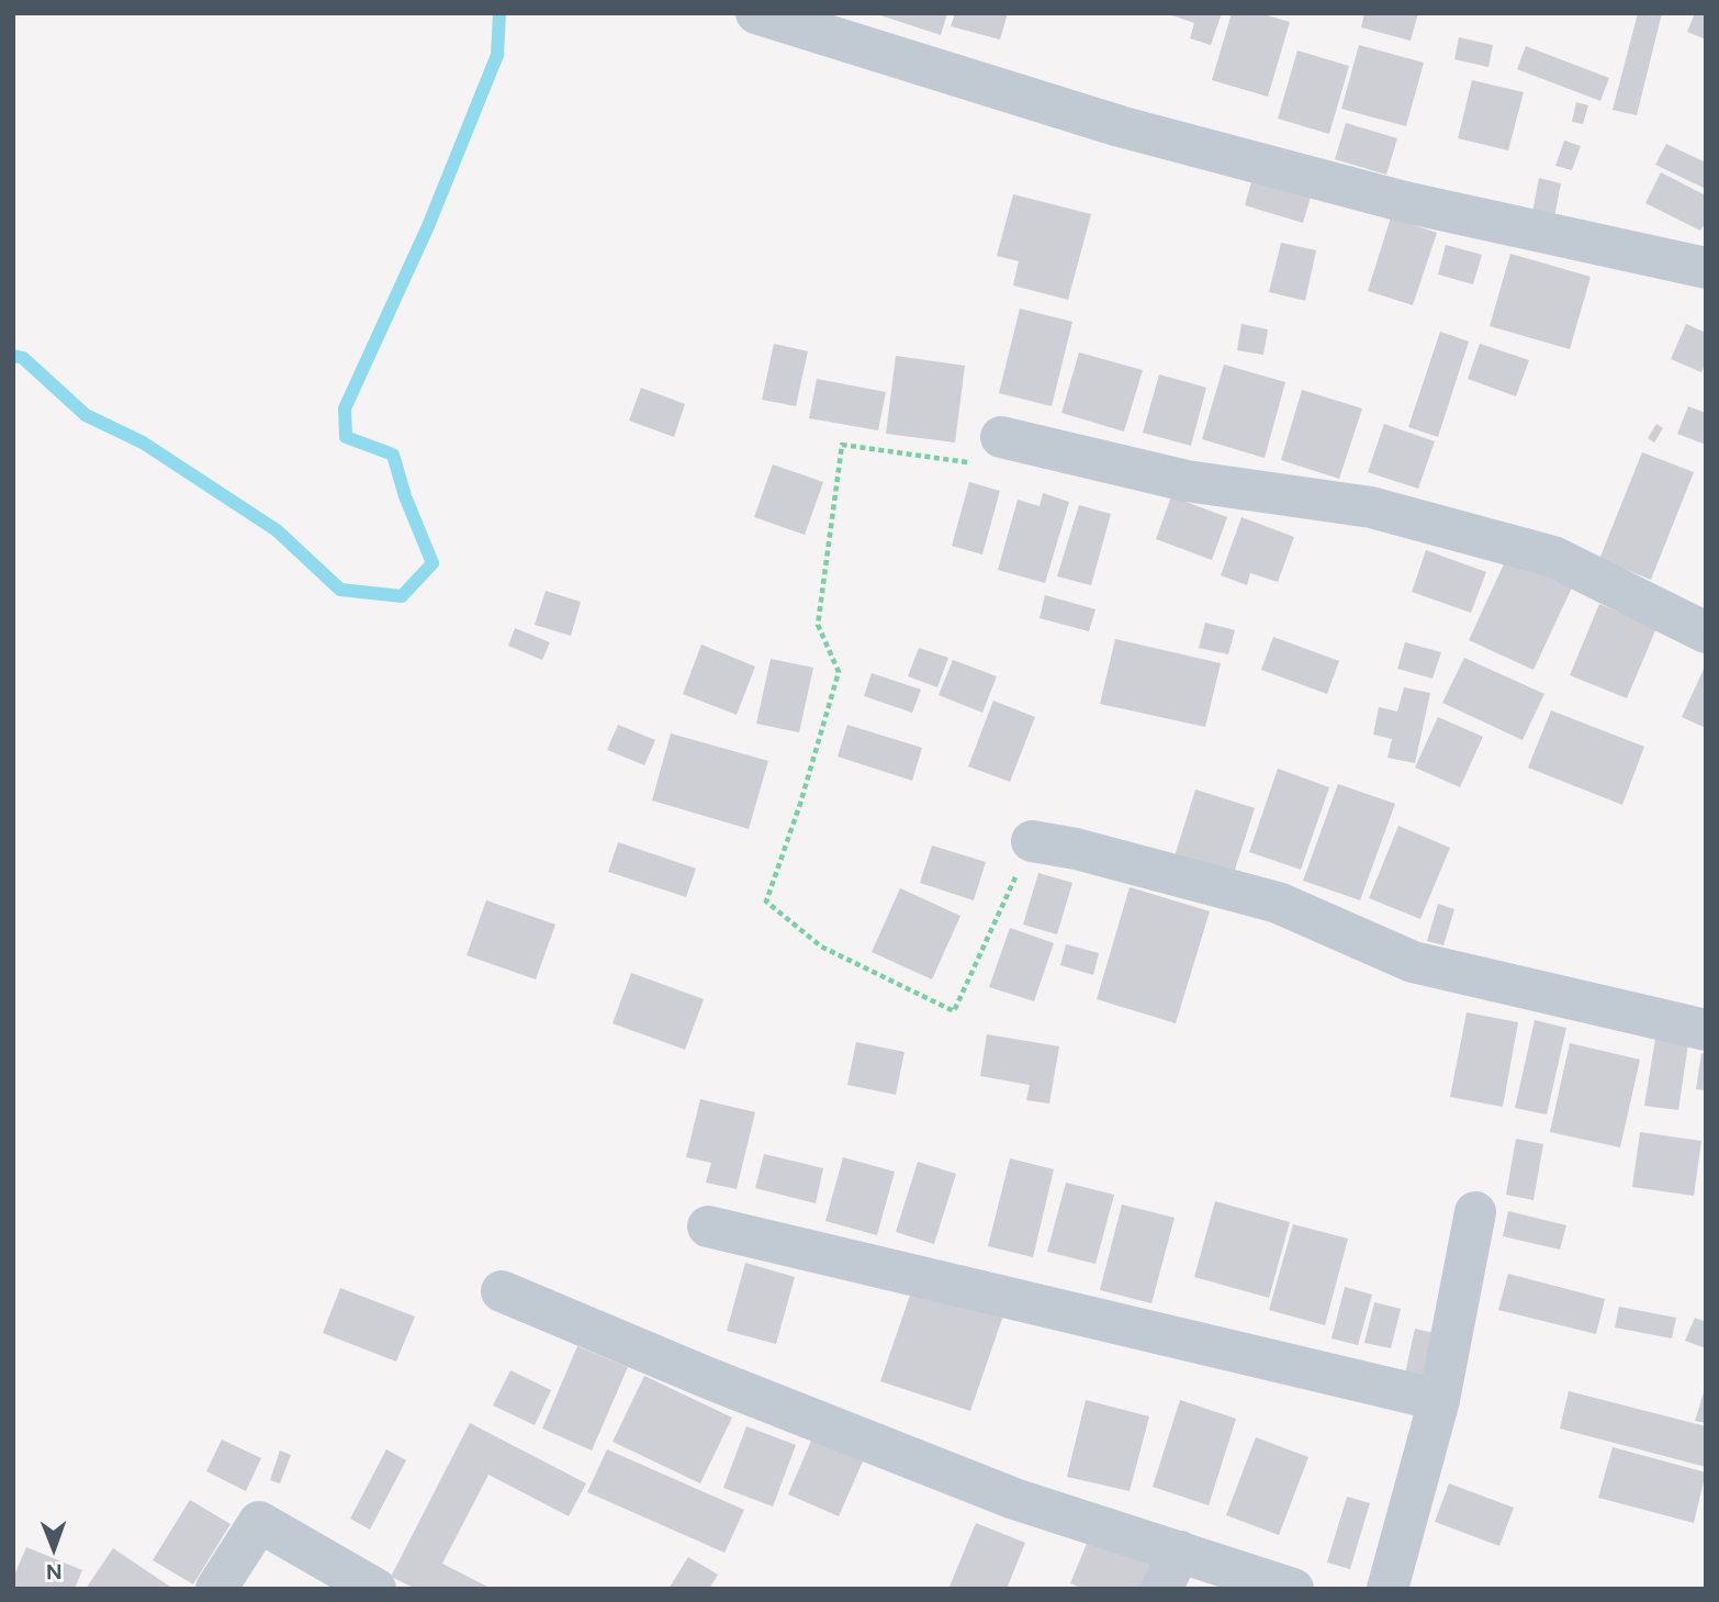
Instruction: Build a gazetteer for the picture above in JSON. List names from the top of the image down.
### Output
{
  "north": "bottom"
}
